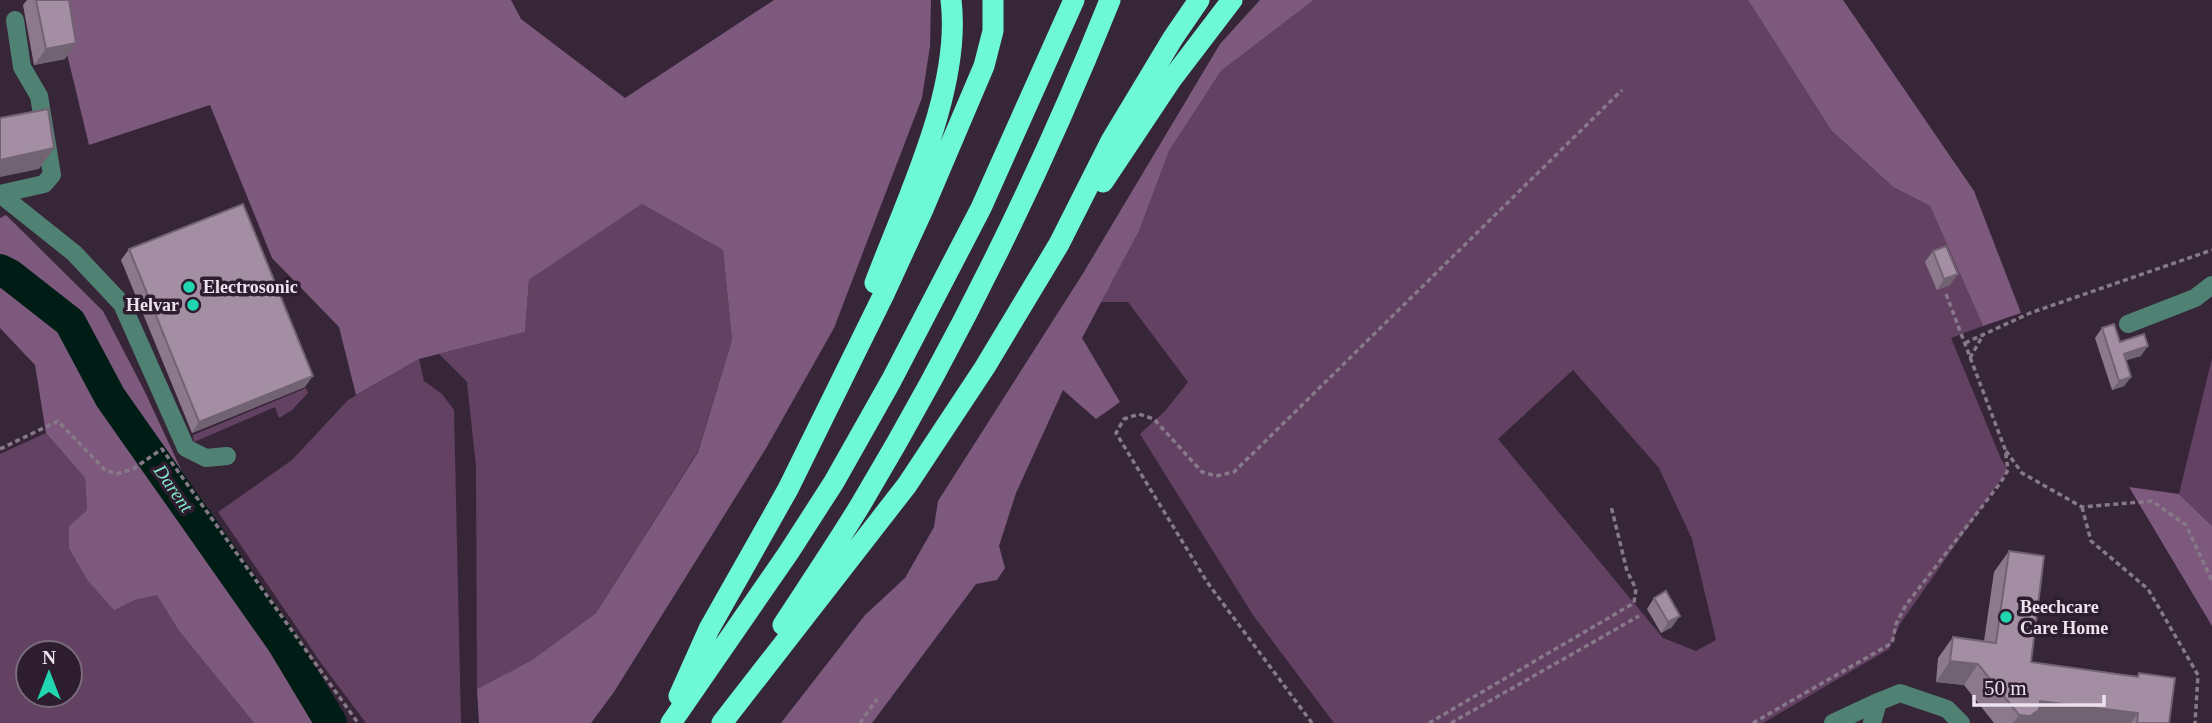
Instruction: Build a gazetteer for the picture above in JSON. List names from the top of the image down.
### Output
{
  "water": ["Darent"],
  "places": ["Electrosonic", "Helvar", "Beechcare Care Home"],
  "scale_bar": "50 m",
  "north": "top"
}
